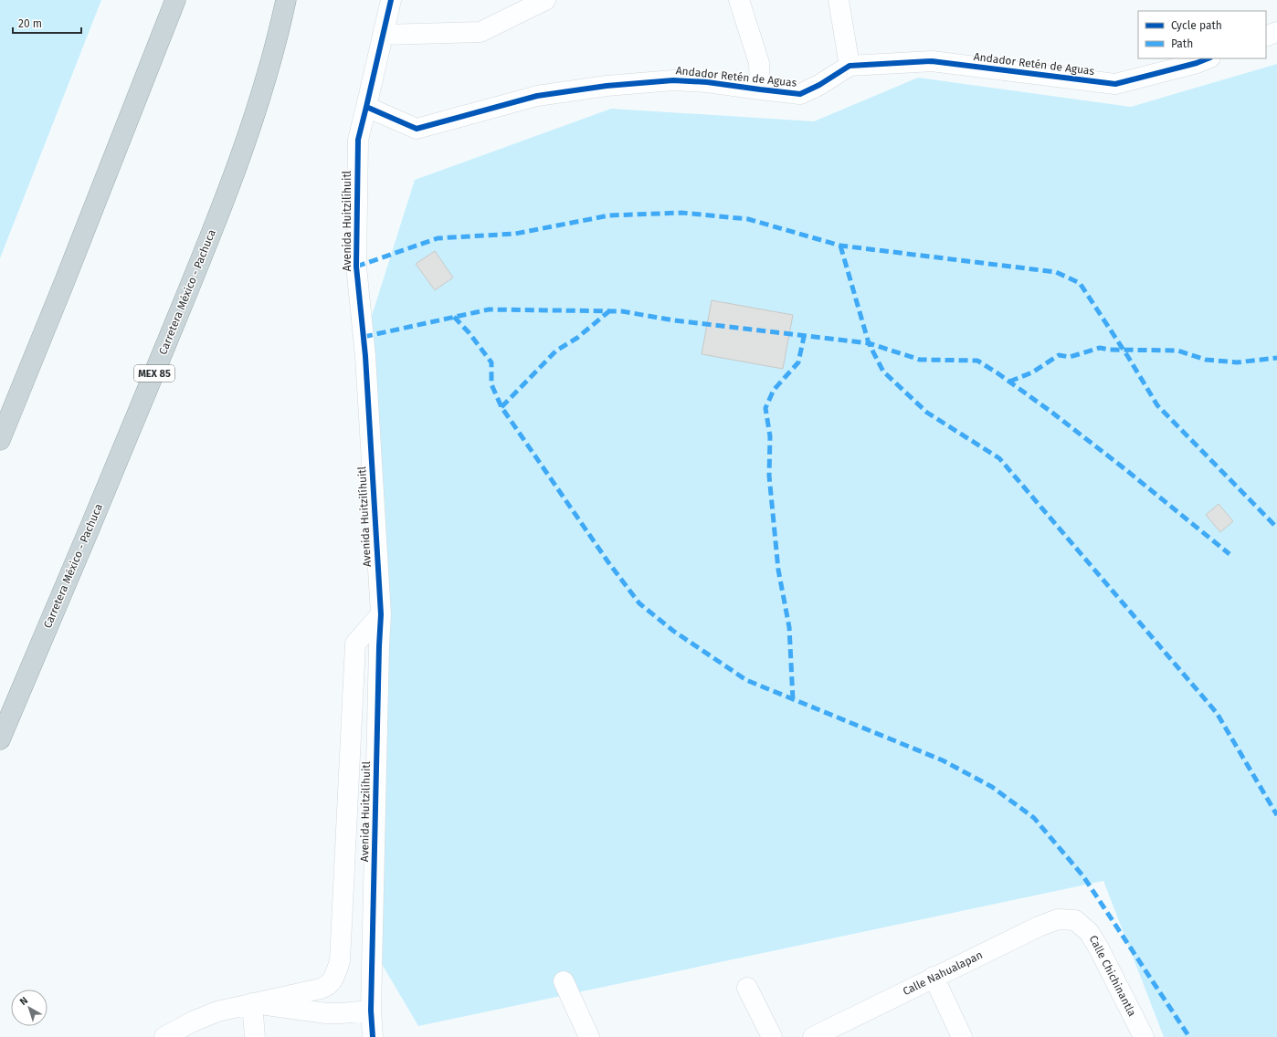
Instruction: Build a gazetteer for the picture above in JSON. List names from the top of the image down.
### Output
{
  "streets": {
    "highway": ["Carretera México - Pachuca", "MEX 85"],
    "street": [
      "Andador Retén de Aguas",
      "Avenida Huitzilíhuitl",
      "Calle Nahualapan",
      "Calle Chichinantla"
    ]
  },
  "crossings": [
    ["Andador Retén de Aguas", "Avenida Huitzilíhuitl"],
    ["Calle Nahualapan", "Calle Chichinantla"]
  ],
  "legend": ["Cycle path", "Path"],
  "scale_bar": "20 m",
  "north": "top left"
}
